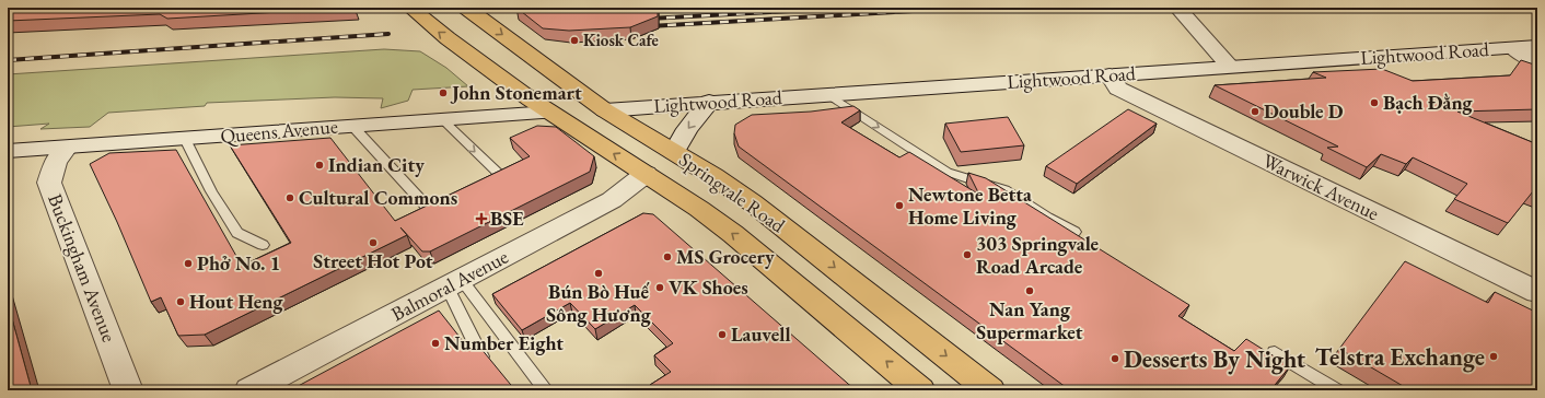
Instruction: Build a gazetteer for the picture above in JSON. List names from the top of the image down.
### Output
{
  "streets": {
    "highway": ["Springvale Road"],
    "main road": [
      "Lightwood Road",
      "Queens Avenue",
      "Warwick Avenue",
      "Buckingham Avenue",
      "Balmoral Avenue"
    ]
  },
  "crossings": [
    ["Lightwood Road", "Warwick Avenue"],
    ["Lightwood Road", "Springvale Road"],
    ["Queens Avenue", "Springvale Road"],
    ["Queens Avenue", "Buckingham Avenue"],
    ["Springvale Road", "Balmoral Avenue"]
  ],
  "places": {
    "other": [
      "Kiosk Cafe",
      "John Stonemart",
      "Bạch Đằng",
      "Double D",
      "Indian City",
      "Cultural Commons",
      "Newtone Betta Home Living",
      "Street Hot Pot",
      "303 Springvale Road Arcade",
      "MS Grocery",
      "Phở No. 1",
      "Bún Bò Huế Sông Hương",
      "VK Shoes",
      "Nan Yang Supermarket",
      "Hout Heng",
      "Lauvell",
      "Number Eight",
      "Telstra Exchange",
      "Desserts By Night"
    ],
    "health": ["BSE"]
  }
}
